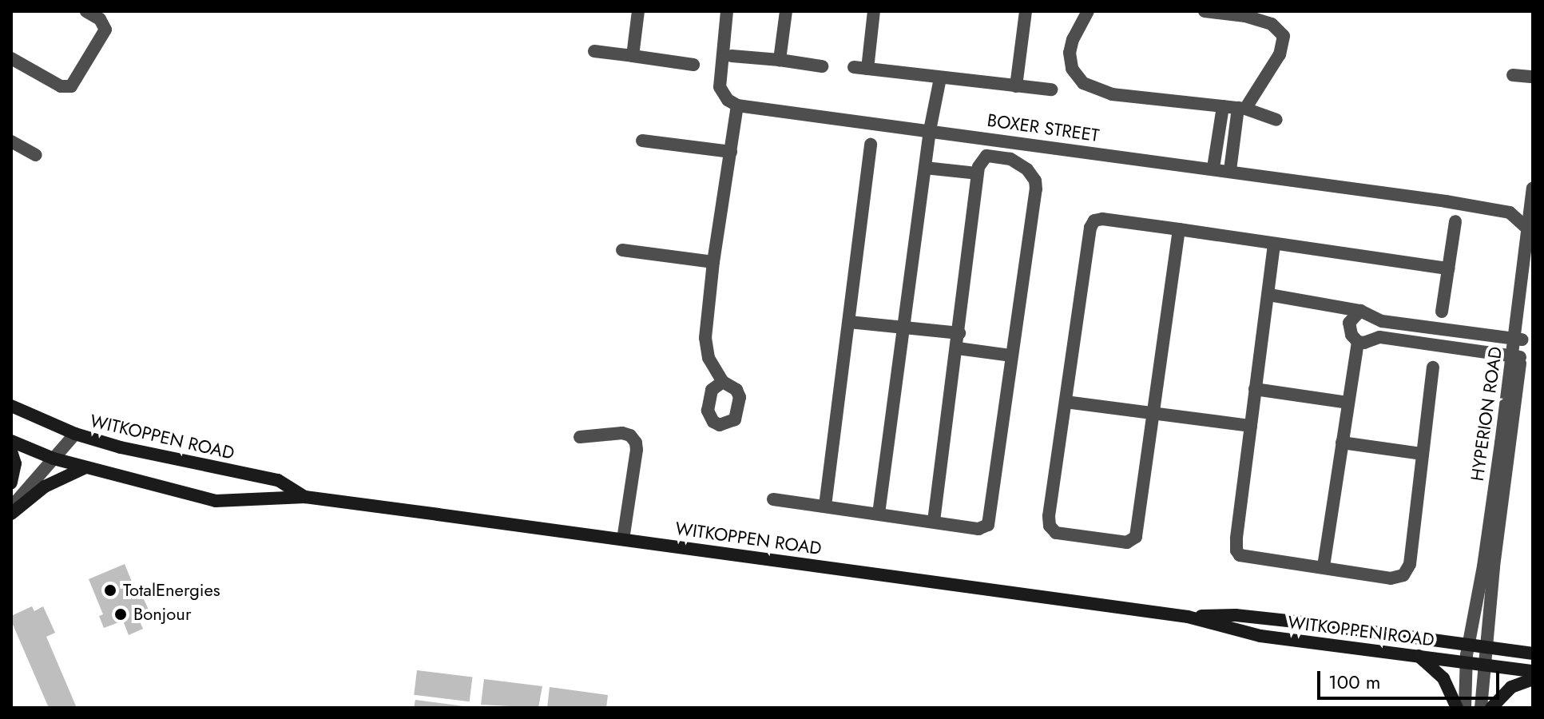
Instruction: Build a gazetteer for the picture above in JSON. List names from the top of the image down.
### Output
{
  "streets": {
    "main road": ["WITKOPPEN ROAD"],
    "street": ["BOXER STREET", "HYPERION ROAD"]
  },
  "crossings": [
    ["BOXER STREET", "HYPERION ROAD"],
    ["HYPERION ROAD", "WITKOPPEN ROAD"]
  ],
  "places": ["TotalEnergies", "Bonjour"],
  "scale_bar": "100 m"
}
